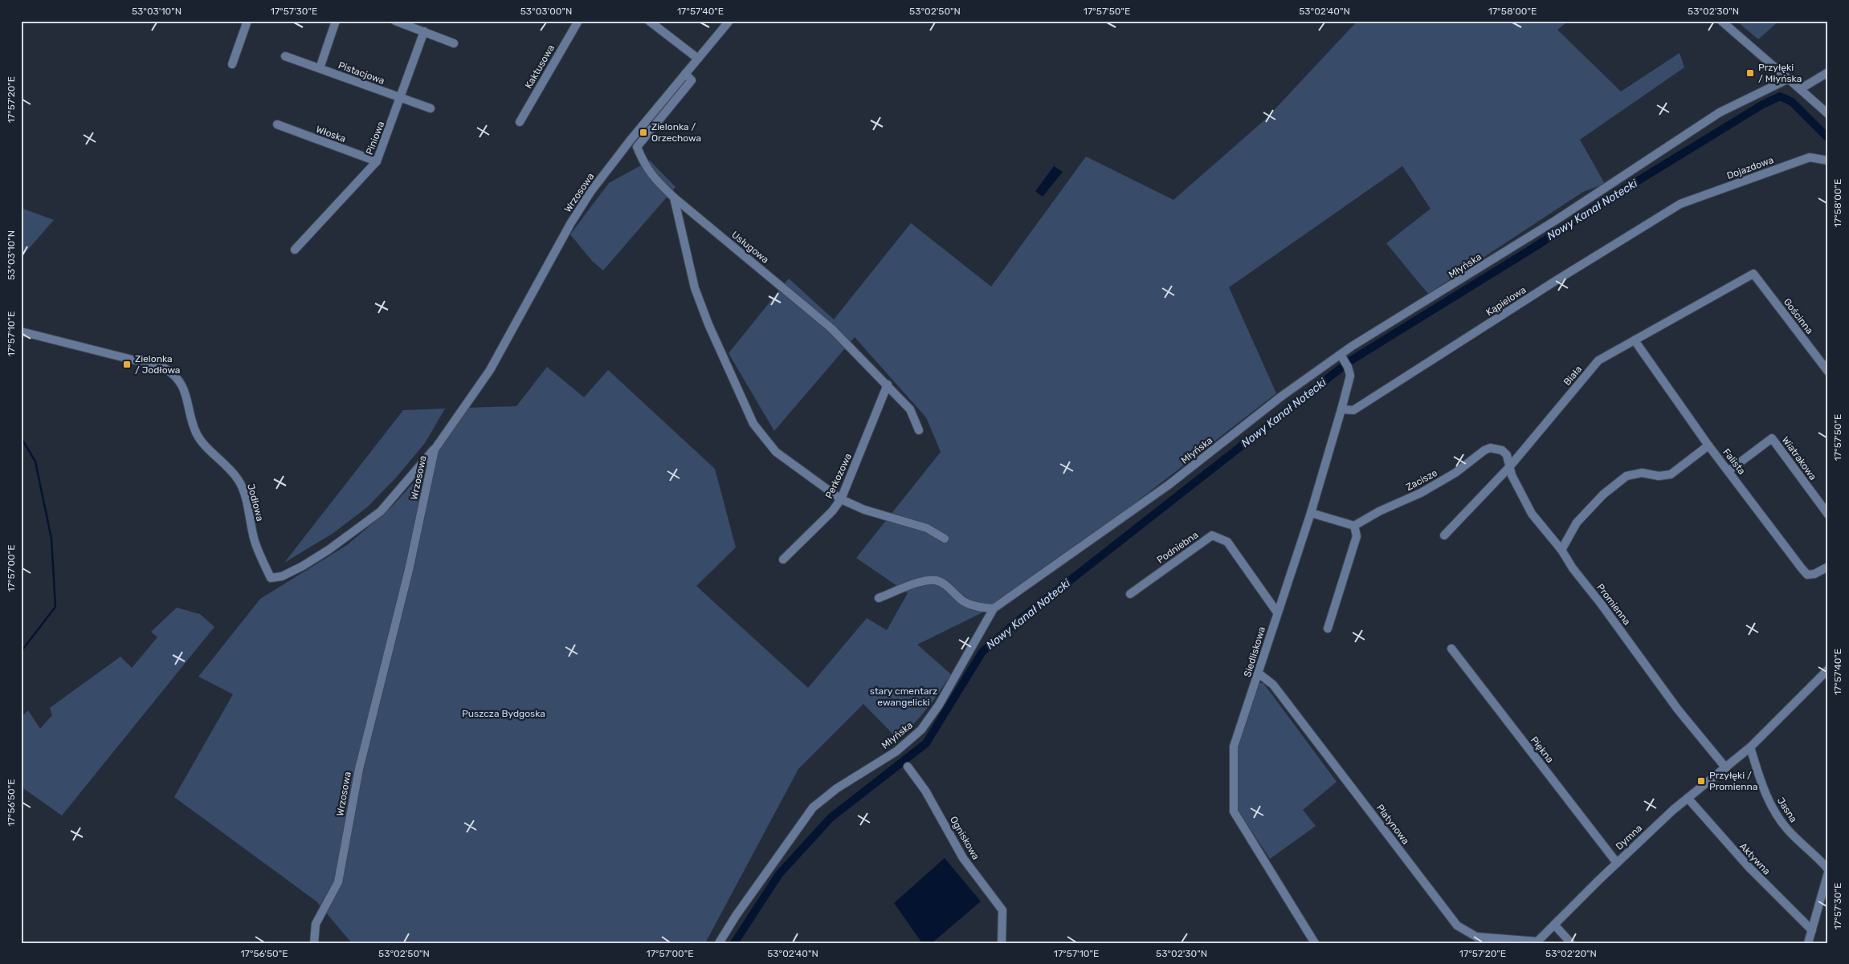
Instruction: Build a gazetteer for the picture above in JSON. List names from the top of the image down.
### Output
{
  "streets": {
    "street": [
      "Kaktusowa",
      "Pistacjowa",
      "Włoska",
      "Piniowa",
      "Dojazdowa",
      "Wrzosowa",
      "Usługowa",
      "Młyńska",
      "Kąpielowa",
      "Gościnna",
      "Biała",
      "Wiatrakowa",
      "Falista",
      "Perkozowa",
      "Zacisze",
      "Jodłowa",
      "Podniebna",
      "Promienna",
      "Siedliskowa",
      "Piękna",
      "Jasna",
      "Platynowa",
      "Dymna",
      "Ogniskowa",
      "Aktywna"
    ]
  },
  "crossings": [
    ["Pistacjowa", "Piniowa"],
    ["Włoska", "Piniowa"],
    ["Dojazdowa", "Kąpielowa"],
    ["Wrzosowa", "Usługowa"],
    ["Wrzosowa", "Jodłowa"],
    ["Usługowa", "Perkozowa"],
    ["Młyńska", "Siedliskowa"],
    ["Kąpielowa", "Siedliskowa"],
    ["Gościnna", "Biała"],
    ["Biała", "Falista"],
    ["Biała", "Promienna"],
    ["Wiatrakowa", "Falista"],
    ["Zacisze", "Promienna"],
    ["Podniebna", "Siedliskowa"],
    ["Promienna", "Dymna"],
    ["Siedliskowa", "Platynowa"],
    ["Piękna", "Dymna"],
    ["Jasna", "Dymna"],
    ["Platynowa", "Dymna"],
    ["Dymna", "Aktywna"]
  ],
  "water": ["Nowy Kanał Notecki"],
  "parks": ["stary cmentarz ewangelicki", "Puszcza Bydgoska"],
  "places": {
    "transit": [
      "Przyłęki / Młyńska",
      "Zielonka / Orzechowa",
      "Zielonka / Jodłowa",
      "Przyłęki / Promienna"
    ]
  },
  "coordinates": [
    "53°03'10\"N",
    "17°57'30\"E",
    "53°03'00\"N",
    "17°57'40\"E",
    "53°02'50\"N",
    "17°57'50\"E",
    "53°02'40\"N",
    "17°58'00\"E",
    "53°02'30\"N",
    "17°57'20\"E",
    "17°57'10\"E",
    "17°57'00\"E",
    "17°56'50\"E",
    "53°02'20\"N"
  ]
}
